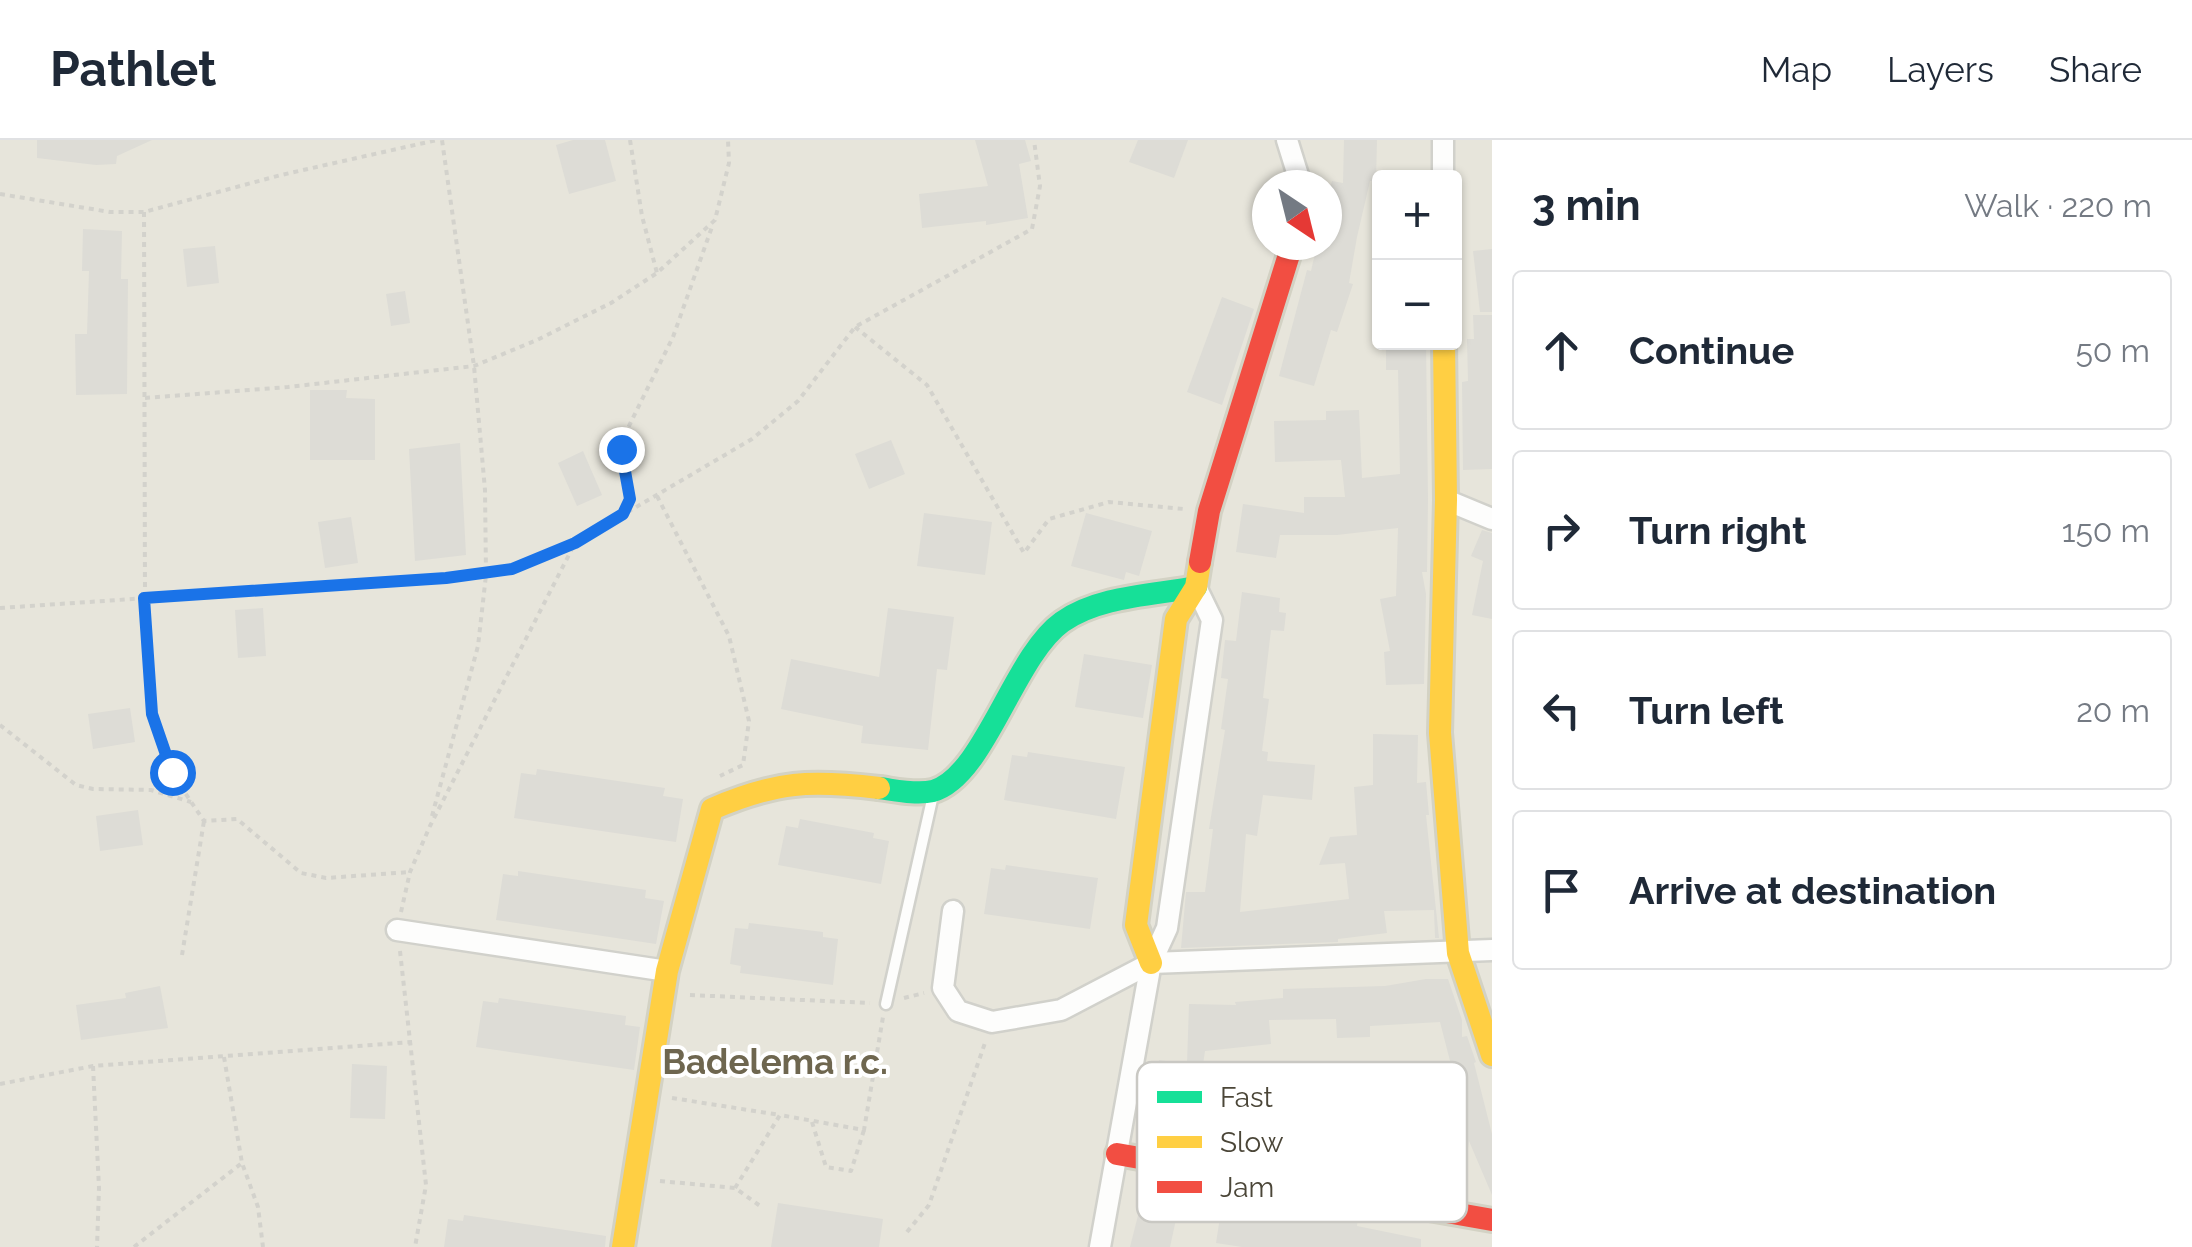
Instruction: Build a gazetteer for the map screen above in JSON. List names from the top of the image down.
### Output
{
  "districts": ["Badelema r.c."],
  "legend": ["Fast", "Slow", "Jam"],
  "north": "bottom right",
  "page": {
    "header": "Pathlet",
    "nav": ["Map", "Layers", "Share"],
    "heading": ["3 min", "Walk · 220 m"],
    "map_buttons": ["+", "−"],
    "list": [
      ["Continue", "50 m"],
      ["Turn right", "150 m"],
      ["Turn left", "20 m"],
      "Arrive at destination"
    ]
  }
}
